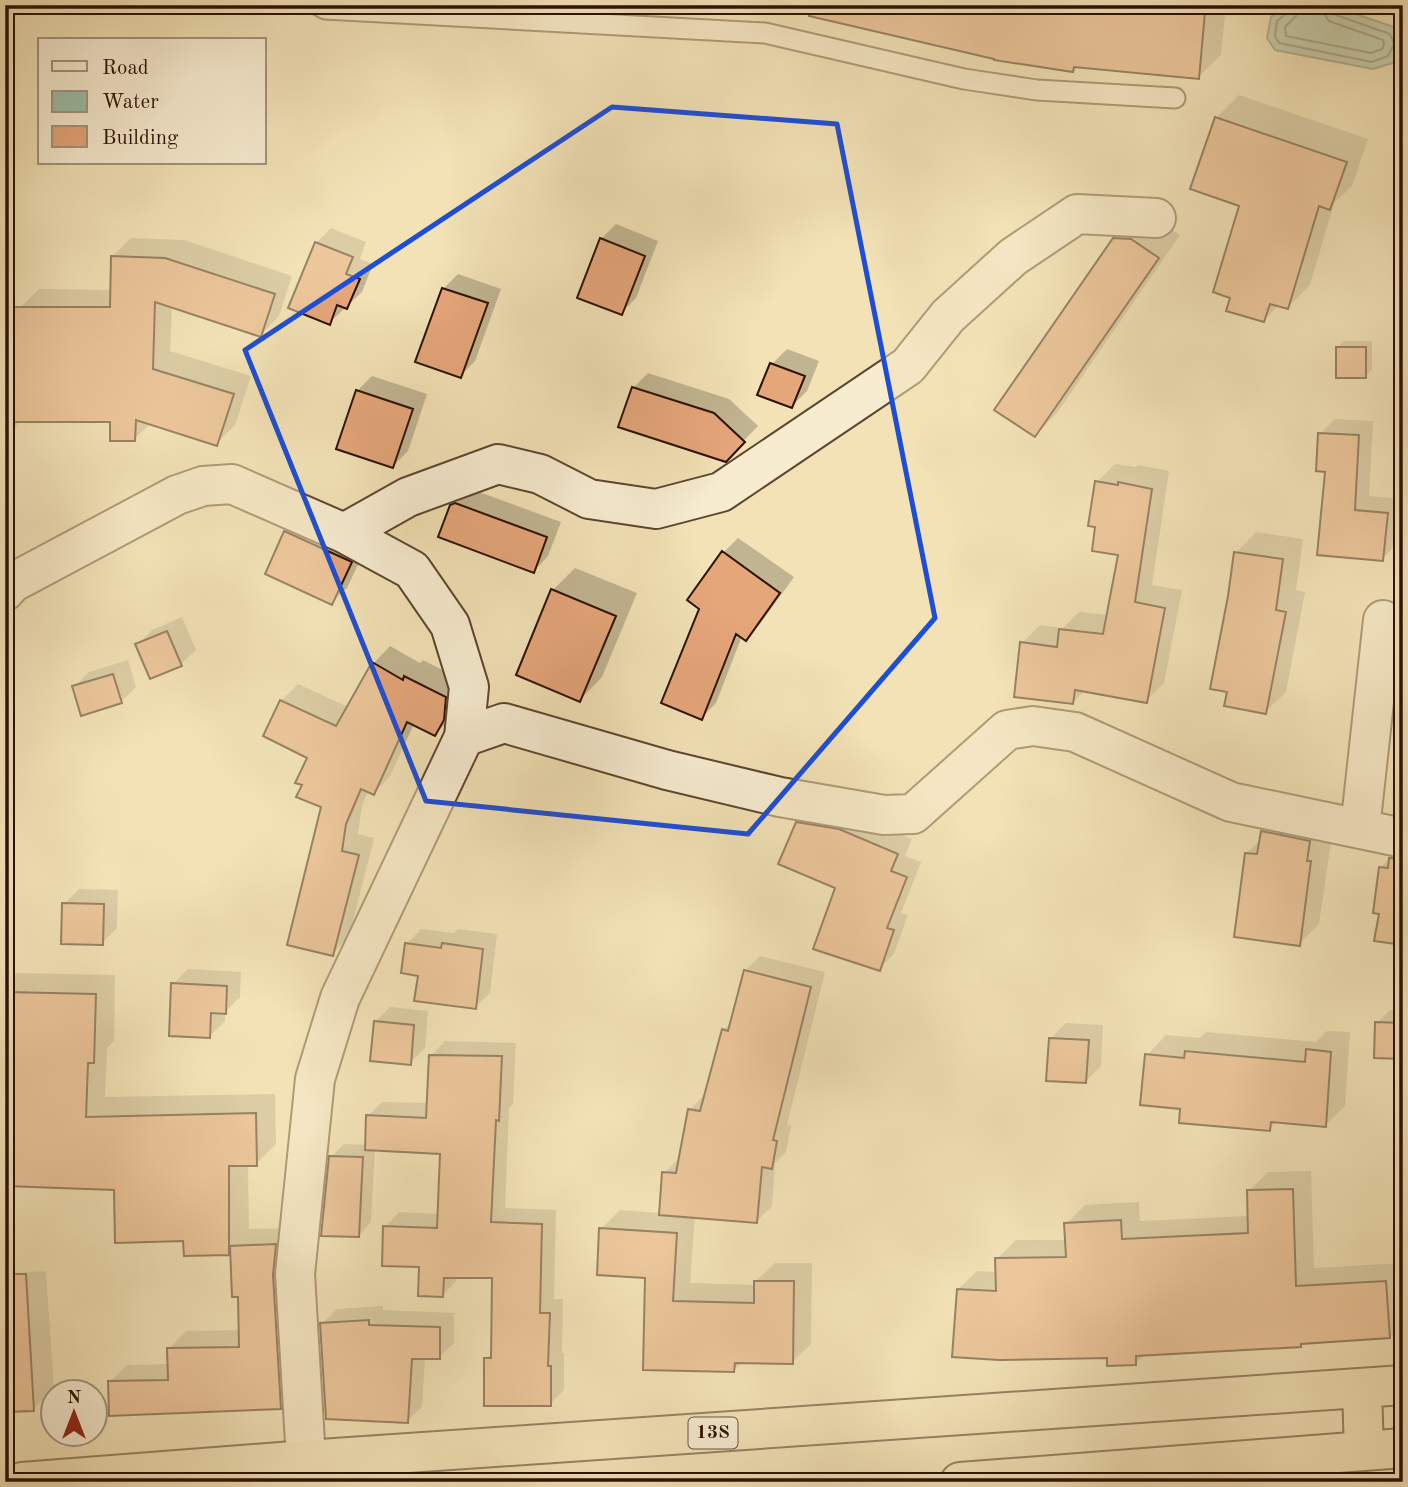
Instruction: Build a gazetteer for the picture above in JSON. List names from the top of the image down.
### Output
{
  "streets": {
    "highway": ["13S"]
  },
  "legend": ["Road", "Water", "Building"],
  "north": "top"
}
